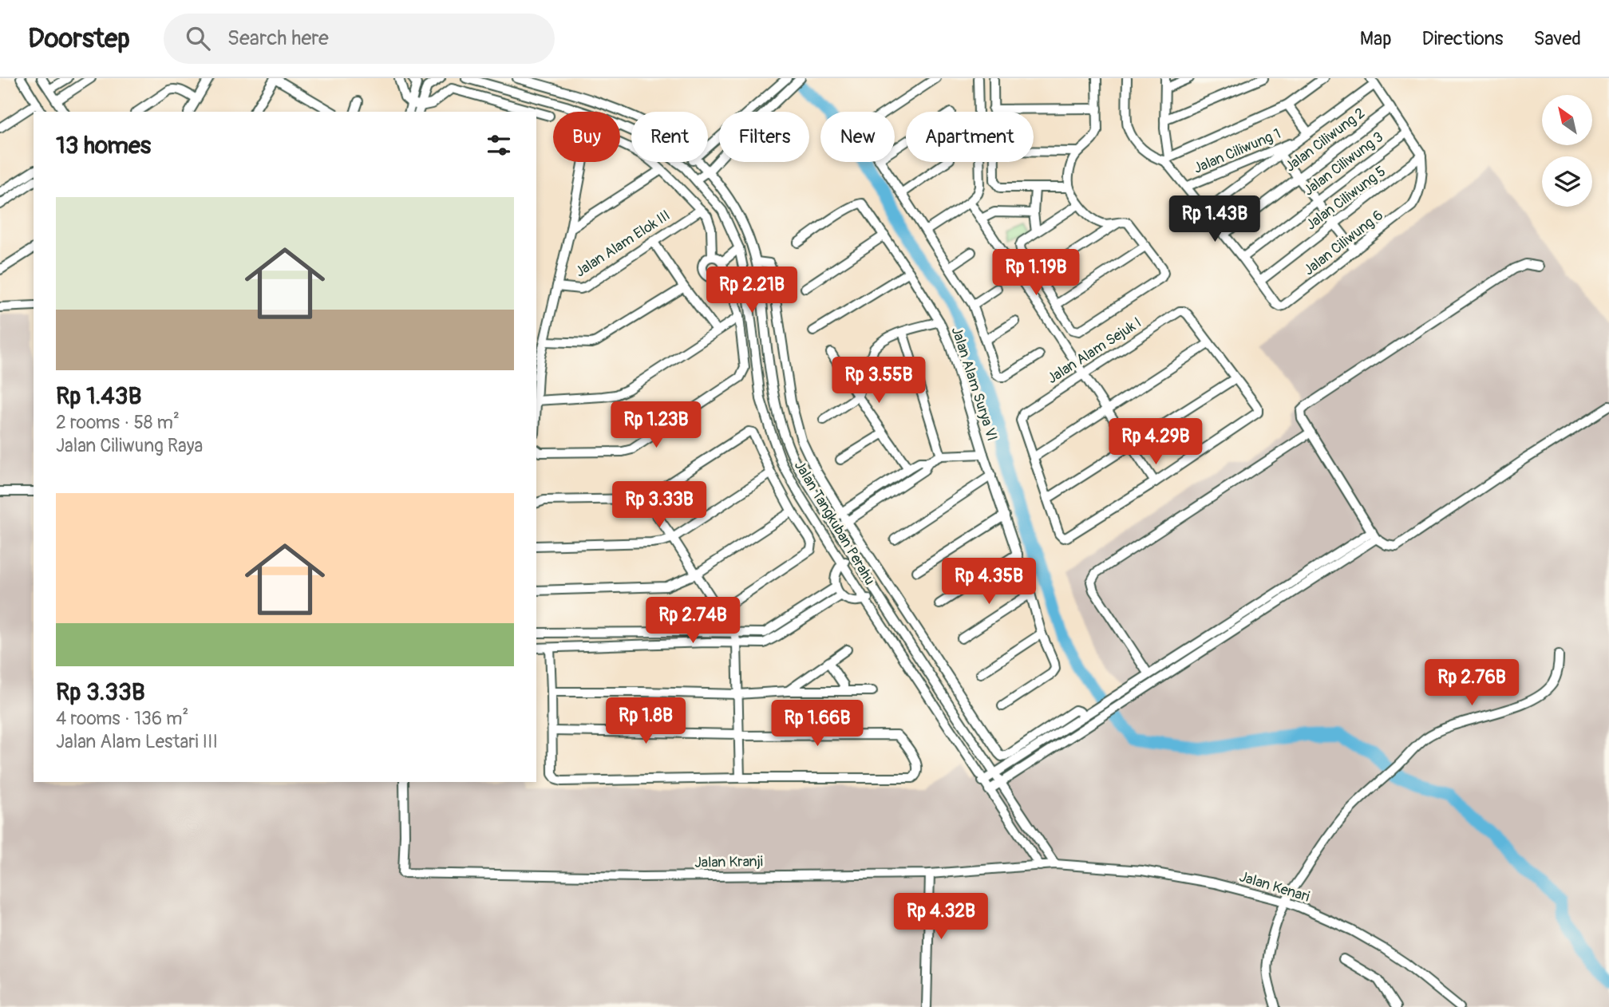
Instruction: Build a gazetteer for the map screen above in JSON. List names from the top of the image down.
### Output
{
  "streets": {
    "street": [
      "Jalan Ciliwung 2",
      "Jalan Ciliwung 1",
      "Jalan Ciliwung 3",
      "Jalan Ciliwung 5",
      "Jalan Ciliwung 6",
      "Jalan Alam Elok III",
      "Jalan Alam Sejuk I",
      "Jalan Alam Surya VI",
      "Jalan Tangkuban Perahu",
      "Jalan Kranji",
      "Jalan Kenari"
    ]
  },
  "crossings": [
    ["Jalan Ciliwung 5", "Jalan Ciliwung 6"],
    ["Jalan Tangkuban Perahu", "Jalan Kranji"],
    ["Jalan Tangkuban Perahu", "Jalan Kenari"],
    ["Jalan Kranji", "Jalan Kenari"]
  ],
  "north": "top left",
  "page": {
    "header": "Doorstep",
    "search": "Search here",
    "nav": ["Map", "Directions", "Saved"],
    "chip": [
      "Buy",
      "Rent",
      "Filters",
      "New",
      "Apartment"
    ],
    "heading": "13 homes",
    "list": [
      {
        "name": "Rp 1.43B",
        "note": "2 rooms · 58 m² · Jalan Ciliwung Raya"
      },
      {
        "name": "Rp 3.33B",
        "note": "4 rooms · 136 m² · Jalan Alam Lestari III"
      }
    ],
    "price": [
      "Rp 1.43B",
      "Rp 1.19B",
      "Rp 2.21B",
      "Rp 3.55B",
      "Rp 1.23B",
      "Rp 4.29B",
      "Rp 3.33B",
      "Rp 4.35B",
      "Rp 2.74B",
      "Rp 2.76B",
      "Rp 1.8B",
      "Rp 1.66B",
      "Rp 4.32B"
    ]
  }
}
